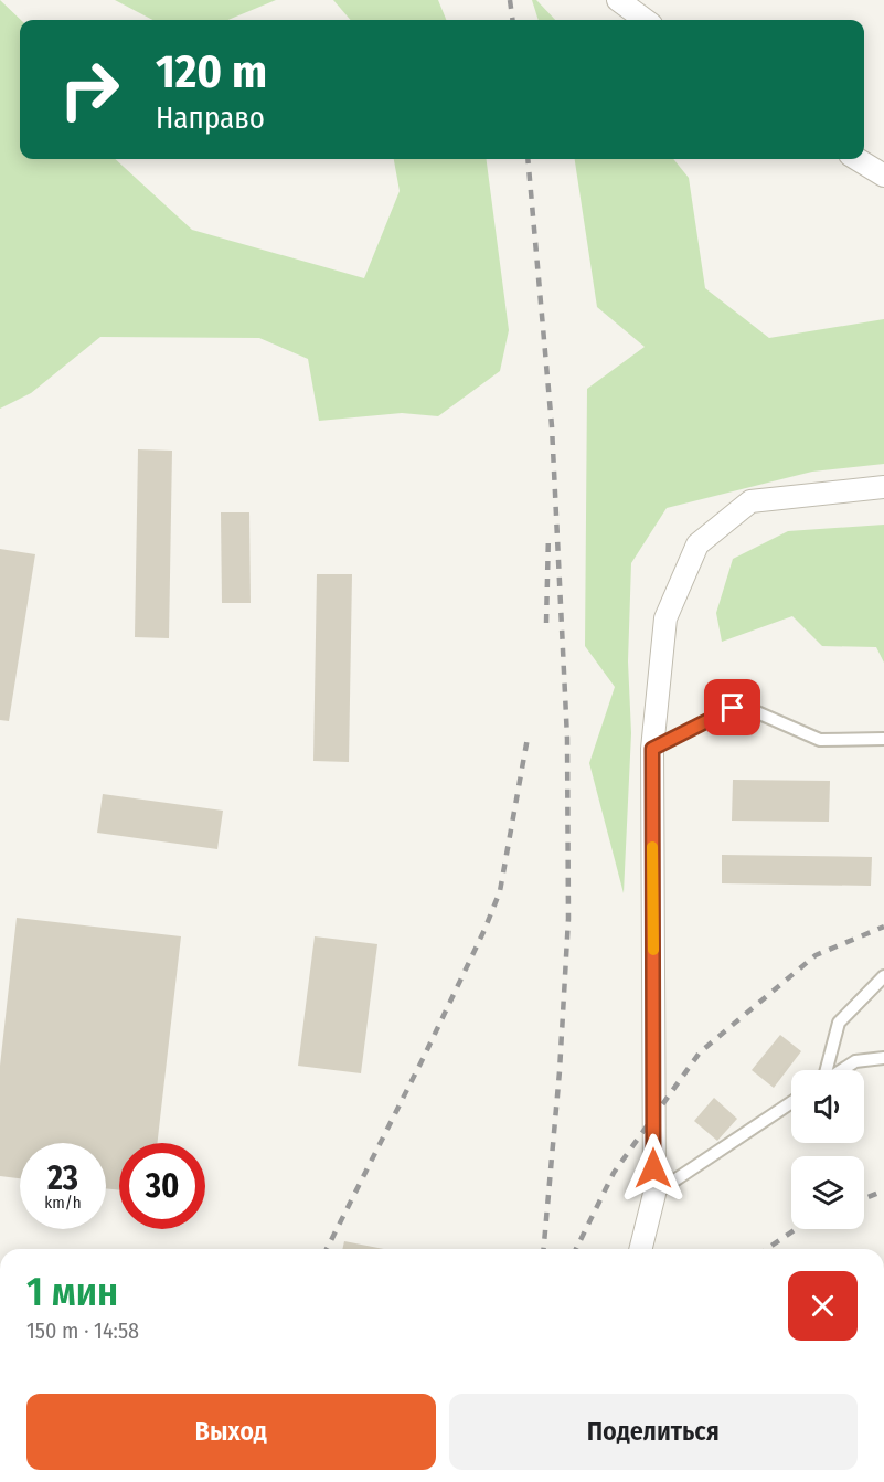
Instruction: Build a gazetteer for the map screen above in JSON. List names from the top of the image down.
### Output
{
  "page": {
    "turn": ["120 m", "Направо"],
    "speed": "23 km/h",
    "limit": "30",
    "heading": ["1 мин", "150 m · 14:58"],
    "buttons": ["Выход", "Поделиться"]
  }
}
